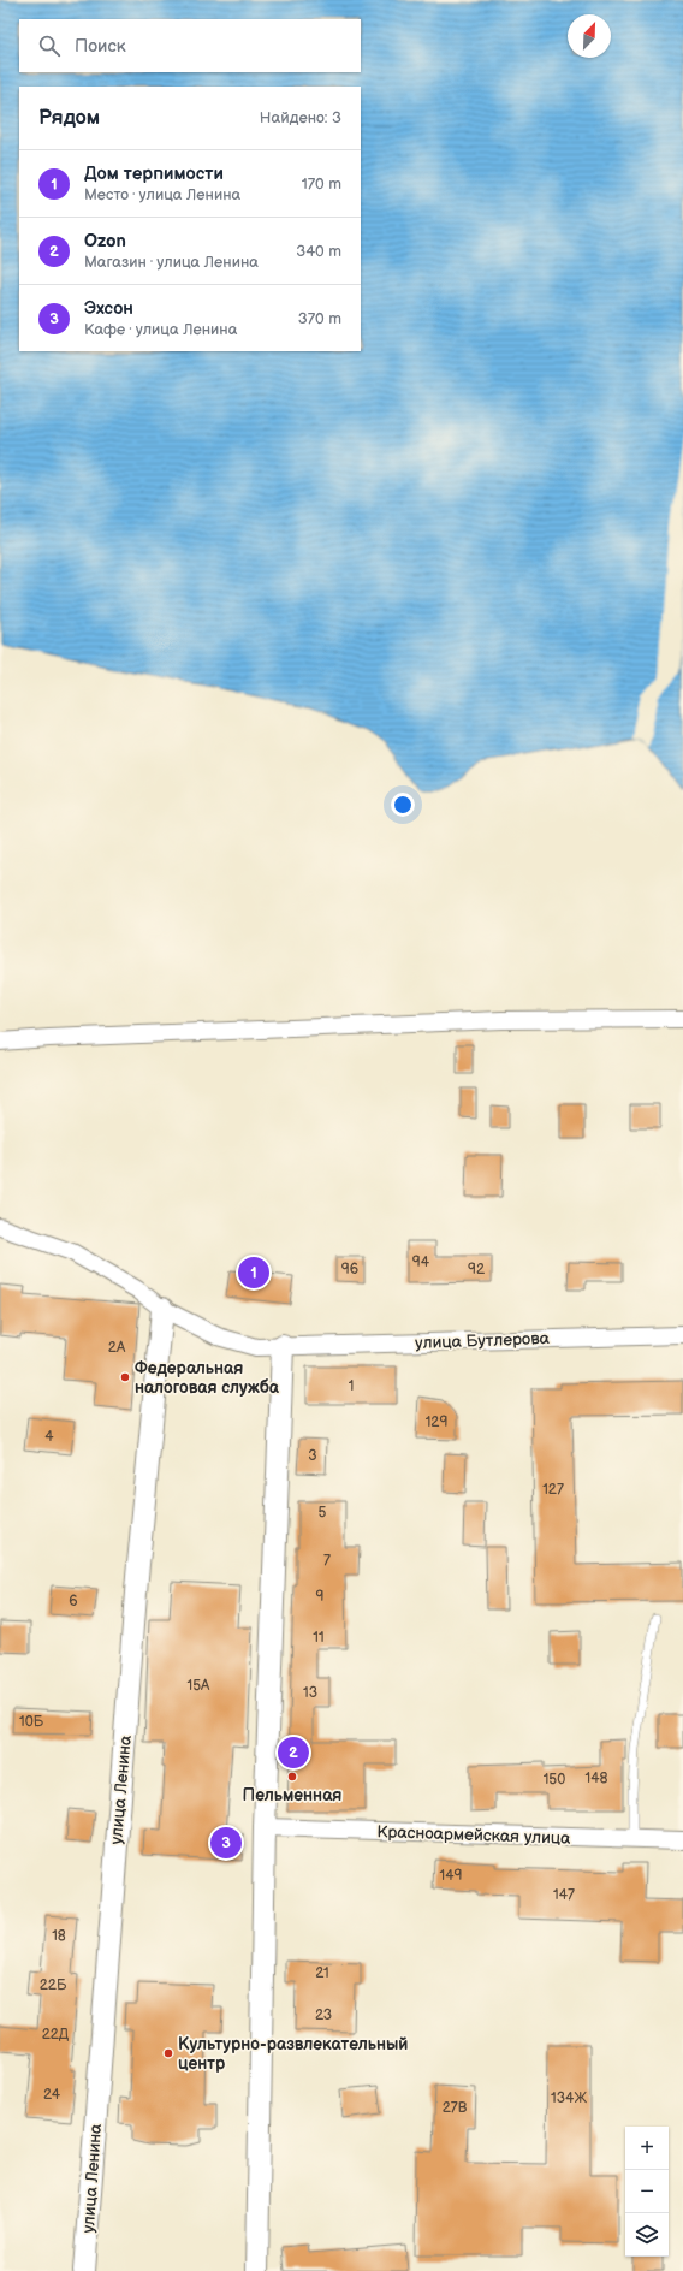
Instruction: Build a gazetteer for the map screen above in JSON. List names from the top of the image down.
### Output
{
  "streets": {
    "street": ["улица Бутлерова", "улица Ленина", "Красноармейская улица"]
  },
  "crossings": [
    ["улица Бутлерова", "улица Ленина"]
  ],
  "places": ["Федеральная налоговая служба", "Пельменная", "Культурно-развлекательный центр"],
  "house_numbers": [
    "94",
    "96",
    "92",
    "2А",
    "1",
    "129",
    "4",
    "3",
    "127",
    "5",
    "7",
    "9",
    "6",
    "11",
    "15А",
    "13",
    "10Б",
    "148",
    "150",
    "149",
    "147",
    "18",
    "21",
    "22Б",
    "23",
    "22Д",
    "24",
    "134Ж",
    "27В"
  ],
  "north": "top right",
  "page": {
    "search": "Поиск",
    "heading": ["Рядом", "Найдено: 3"],
    "list": [
      {
        "mark": "1",
        "name": "Дом терпимости",
        "note": "Место · улица Ленина",
        "value": "170 m"
      },
      {
        "mark": "2",
        "name": "Ozon",
        "note": "Магазин · улица Ленина",
        "value": "340 m"
      },
      {
        "mark": "3",
        "name": "Эхсон",
        "note": "Кафе · улица Ленина",
        "value": "370 m"
      }
    ],
    "pins": ["1", "2", "3"],
    "map_buttons": ["+", "−"]
  }
}
